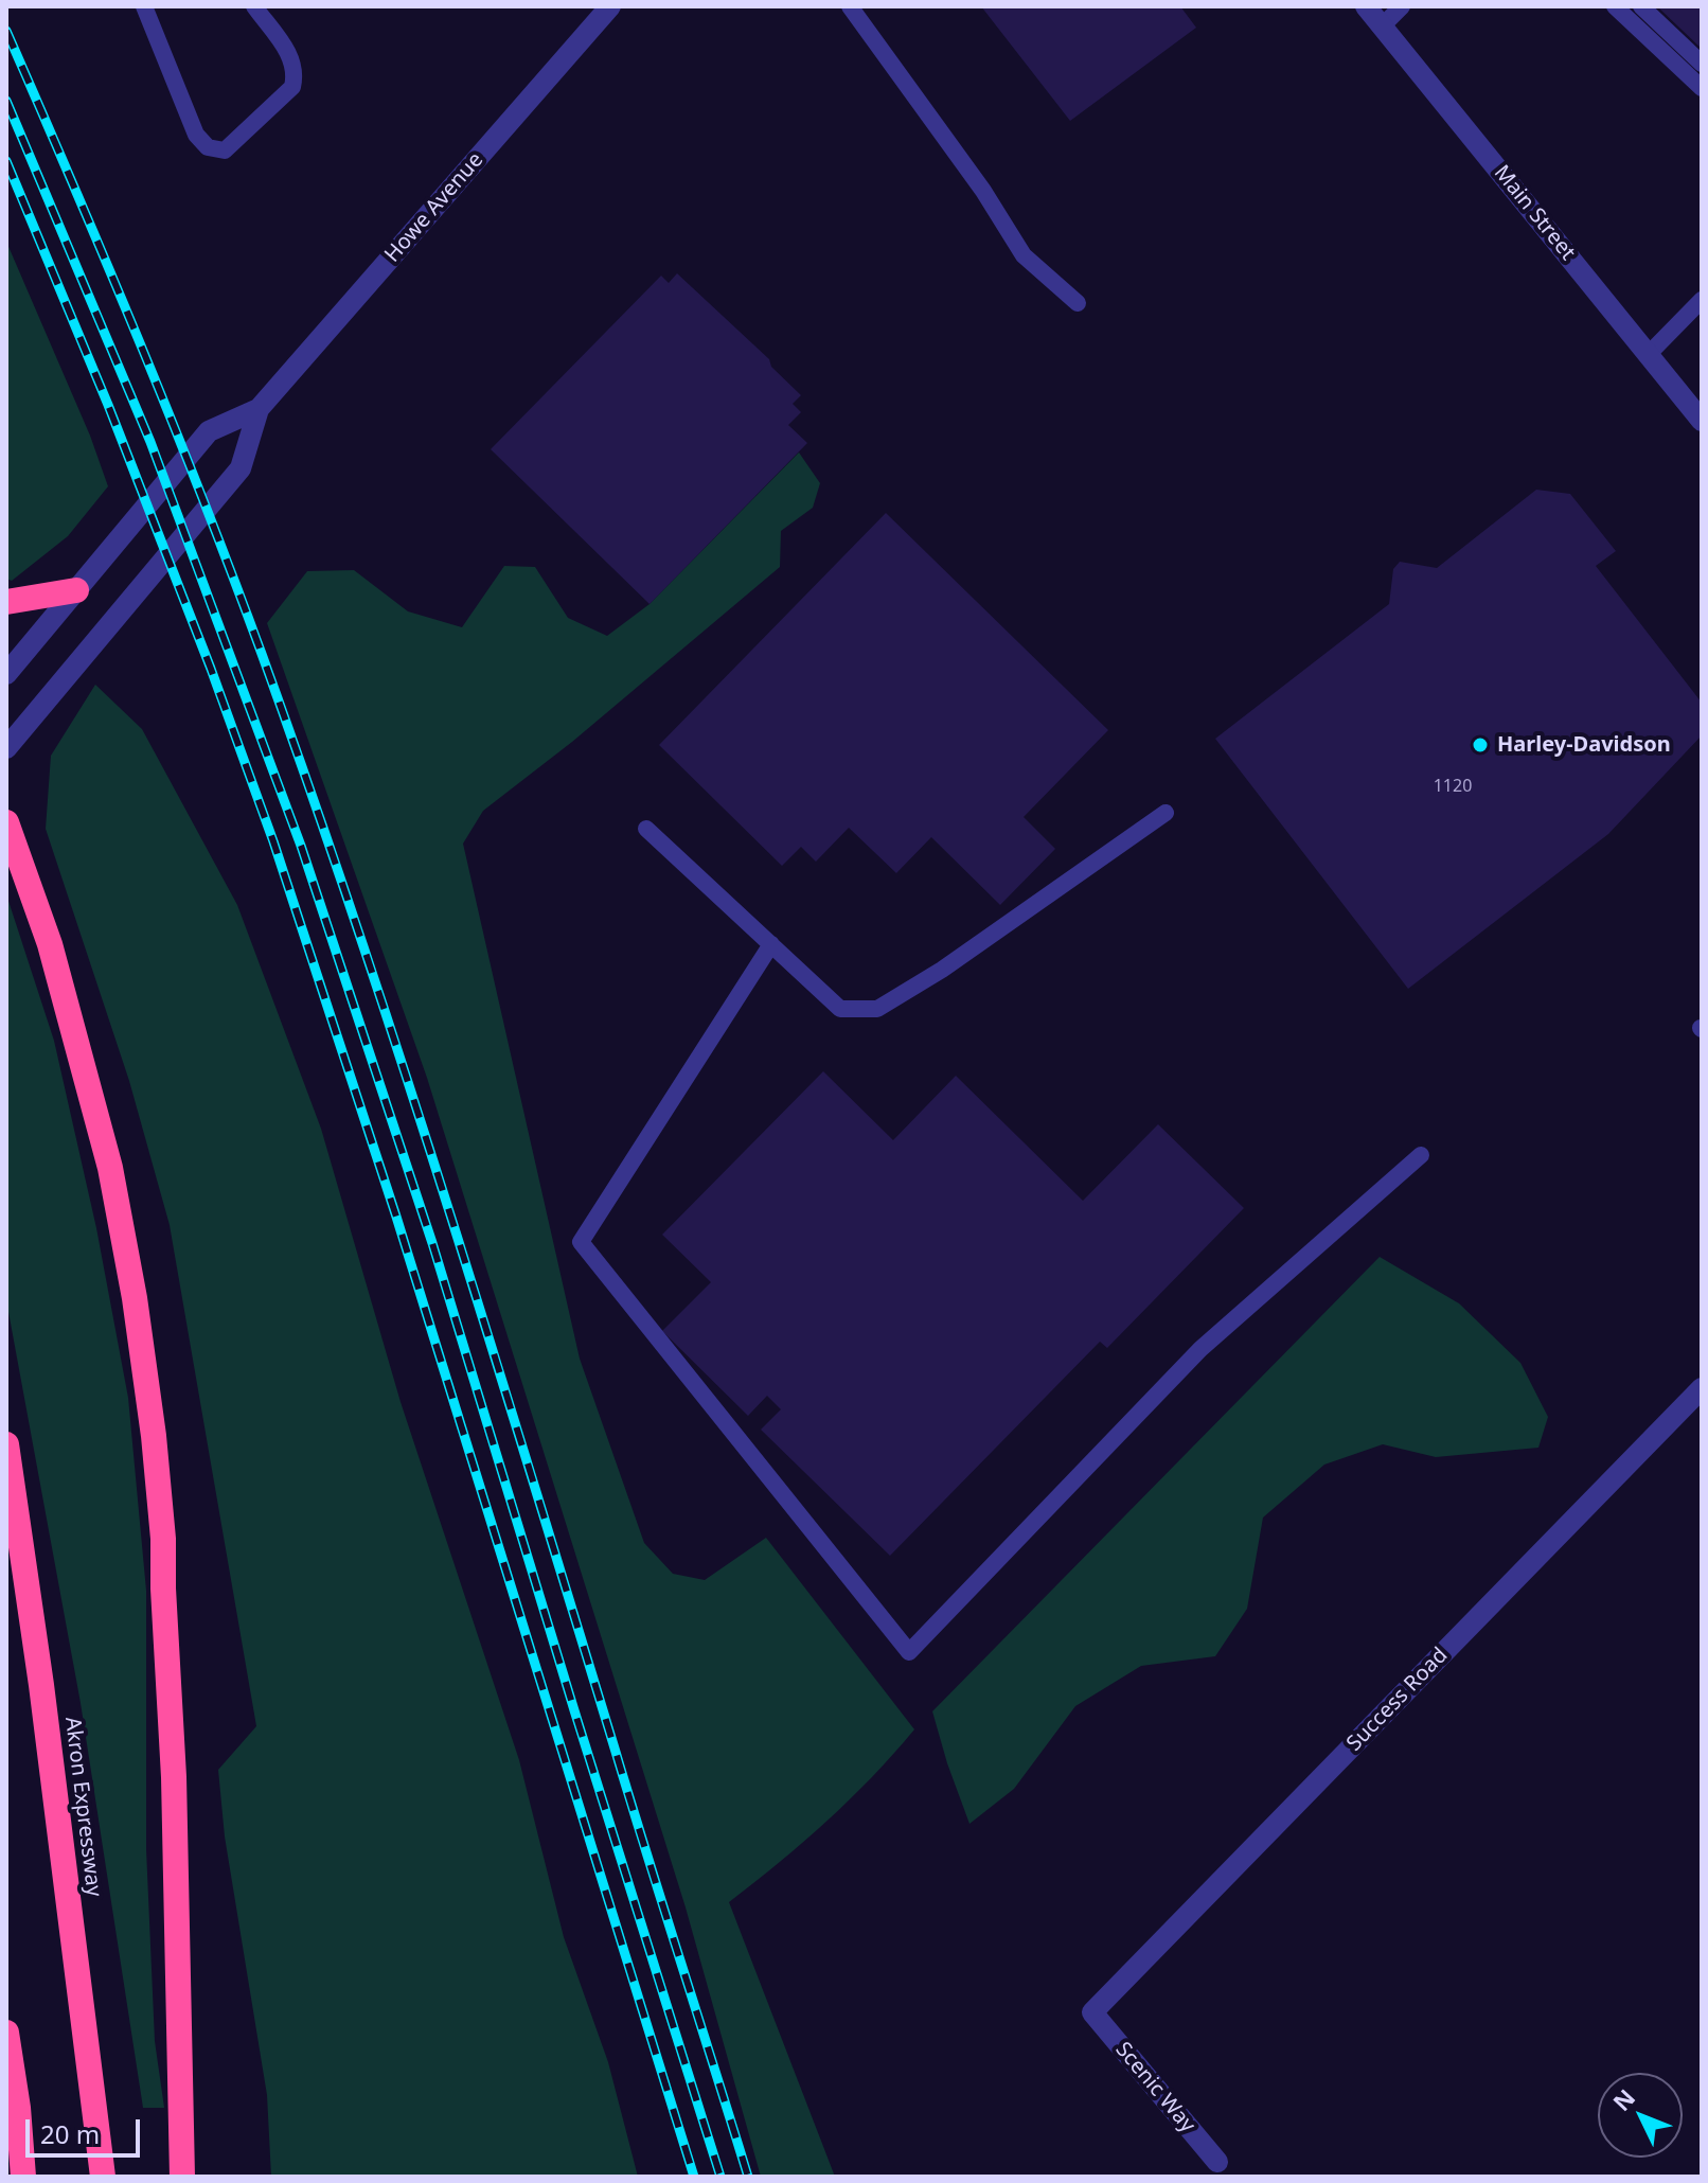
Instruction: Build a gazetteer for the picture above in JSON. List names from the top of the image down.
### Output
{
  "streets": {
    "highway": ["Akron Expressway"],
    "street": [
      "Howe Avenue",
      "Main Street",
      "Success Road",
      "Scenic Way"
    ]
  },
  "crossings": [
    ["Success Road", "Scenic Way"]
  ],
  "places": ["Harley-Davidson"],
  "house_numbers": ["1120"],
  "scale_bar": "20 m",
  "north": "top left"
}
